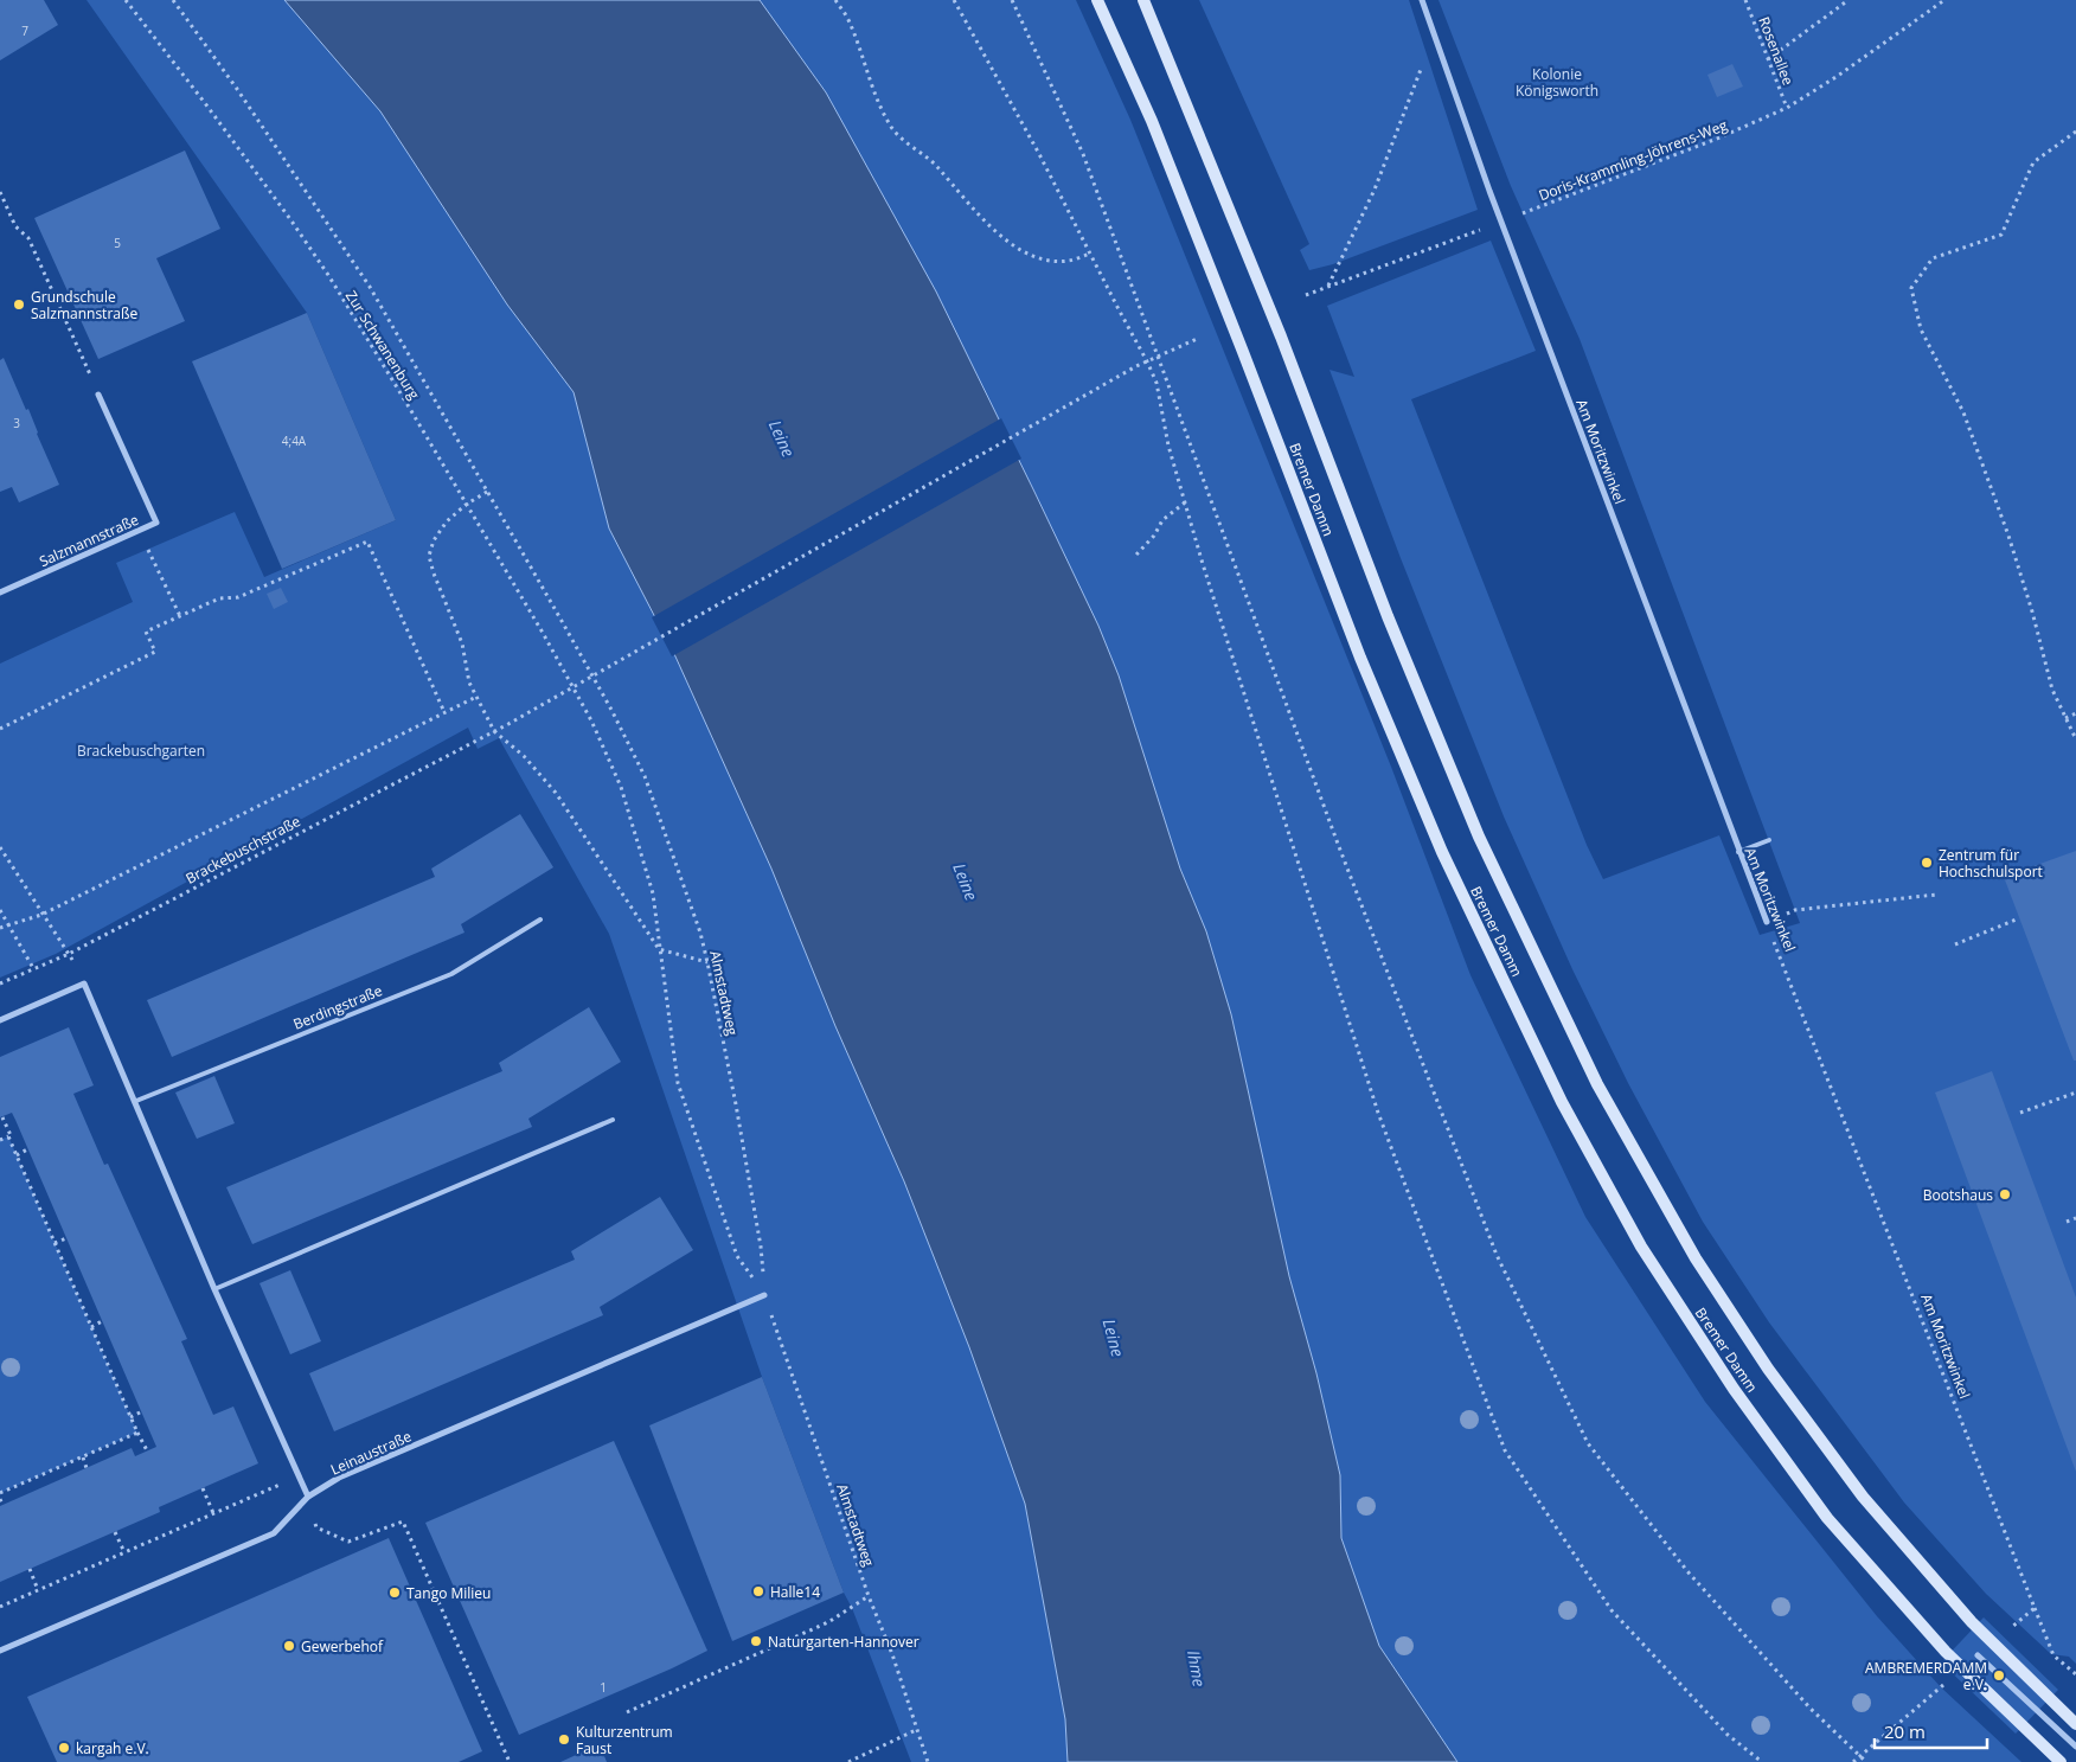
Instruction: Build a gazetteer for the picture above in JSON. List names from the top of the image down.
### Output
{
  "streets": {
    "main road": ["Bremer Damm"],
    "street": ["Am Moritzwinkel", "Salzmannstraße", "Leinaustraße"],
    "lane": ["Berdingstraße"],
    "path": [
      "Rosenallee",
      "Doris-Krammling-Jöhrens-Weg",
      "Zur Schwanenburg",
      "Brackebuschstraße",
      "Almstadtweg"
    ]
  },
  "crossings": [
    ["Rosenallee", "Doris-Krammling-Jöhrens-Weg"],
    ["Doris-Krammling-Jöhrens-Weg", "Am Moritzwinkel"],
    ["Zur Schwanenburg", "Almstadtweg"],
    ["Almstadtweg", "Leinaustraße"]
  ],
  "water": ["Leine", "Ihme"],
  "parks": ["Kolonie Königsworth", "Brackebuschgarten"],
  "places": [
    "Grundschule Salzmannstraße",
    "Zentrum für Hochschulsport",
    "Bootshaus",
    "Halle14",
    "Tango Milieu",
    "Naturgarten-Hannover",
    "Gewerbehof",
    "AMBREMERDAMM e.V.",
    "Kulturzentrum Faust",
    "kargah e.V."
  ],
  "house_numbers": [
    "7",
    "5",
    "3",
    "4;4A",
    "1"
  ],
  "scale_bar": "20 m"
}
